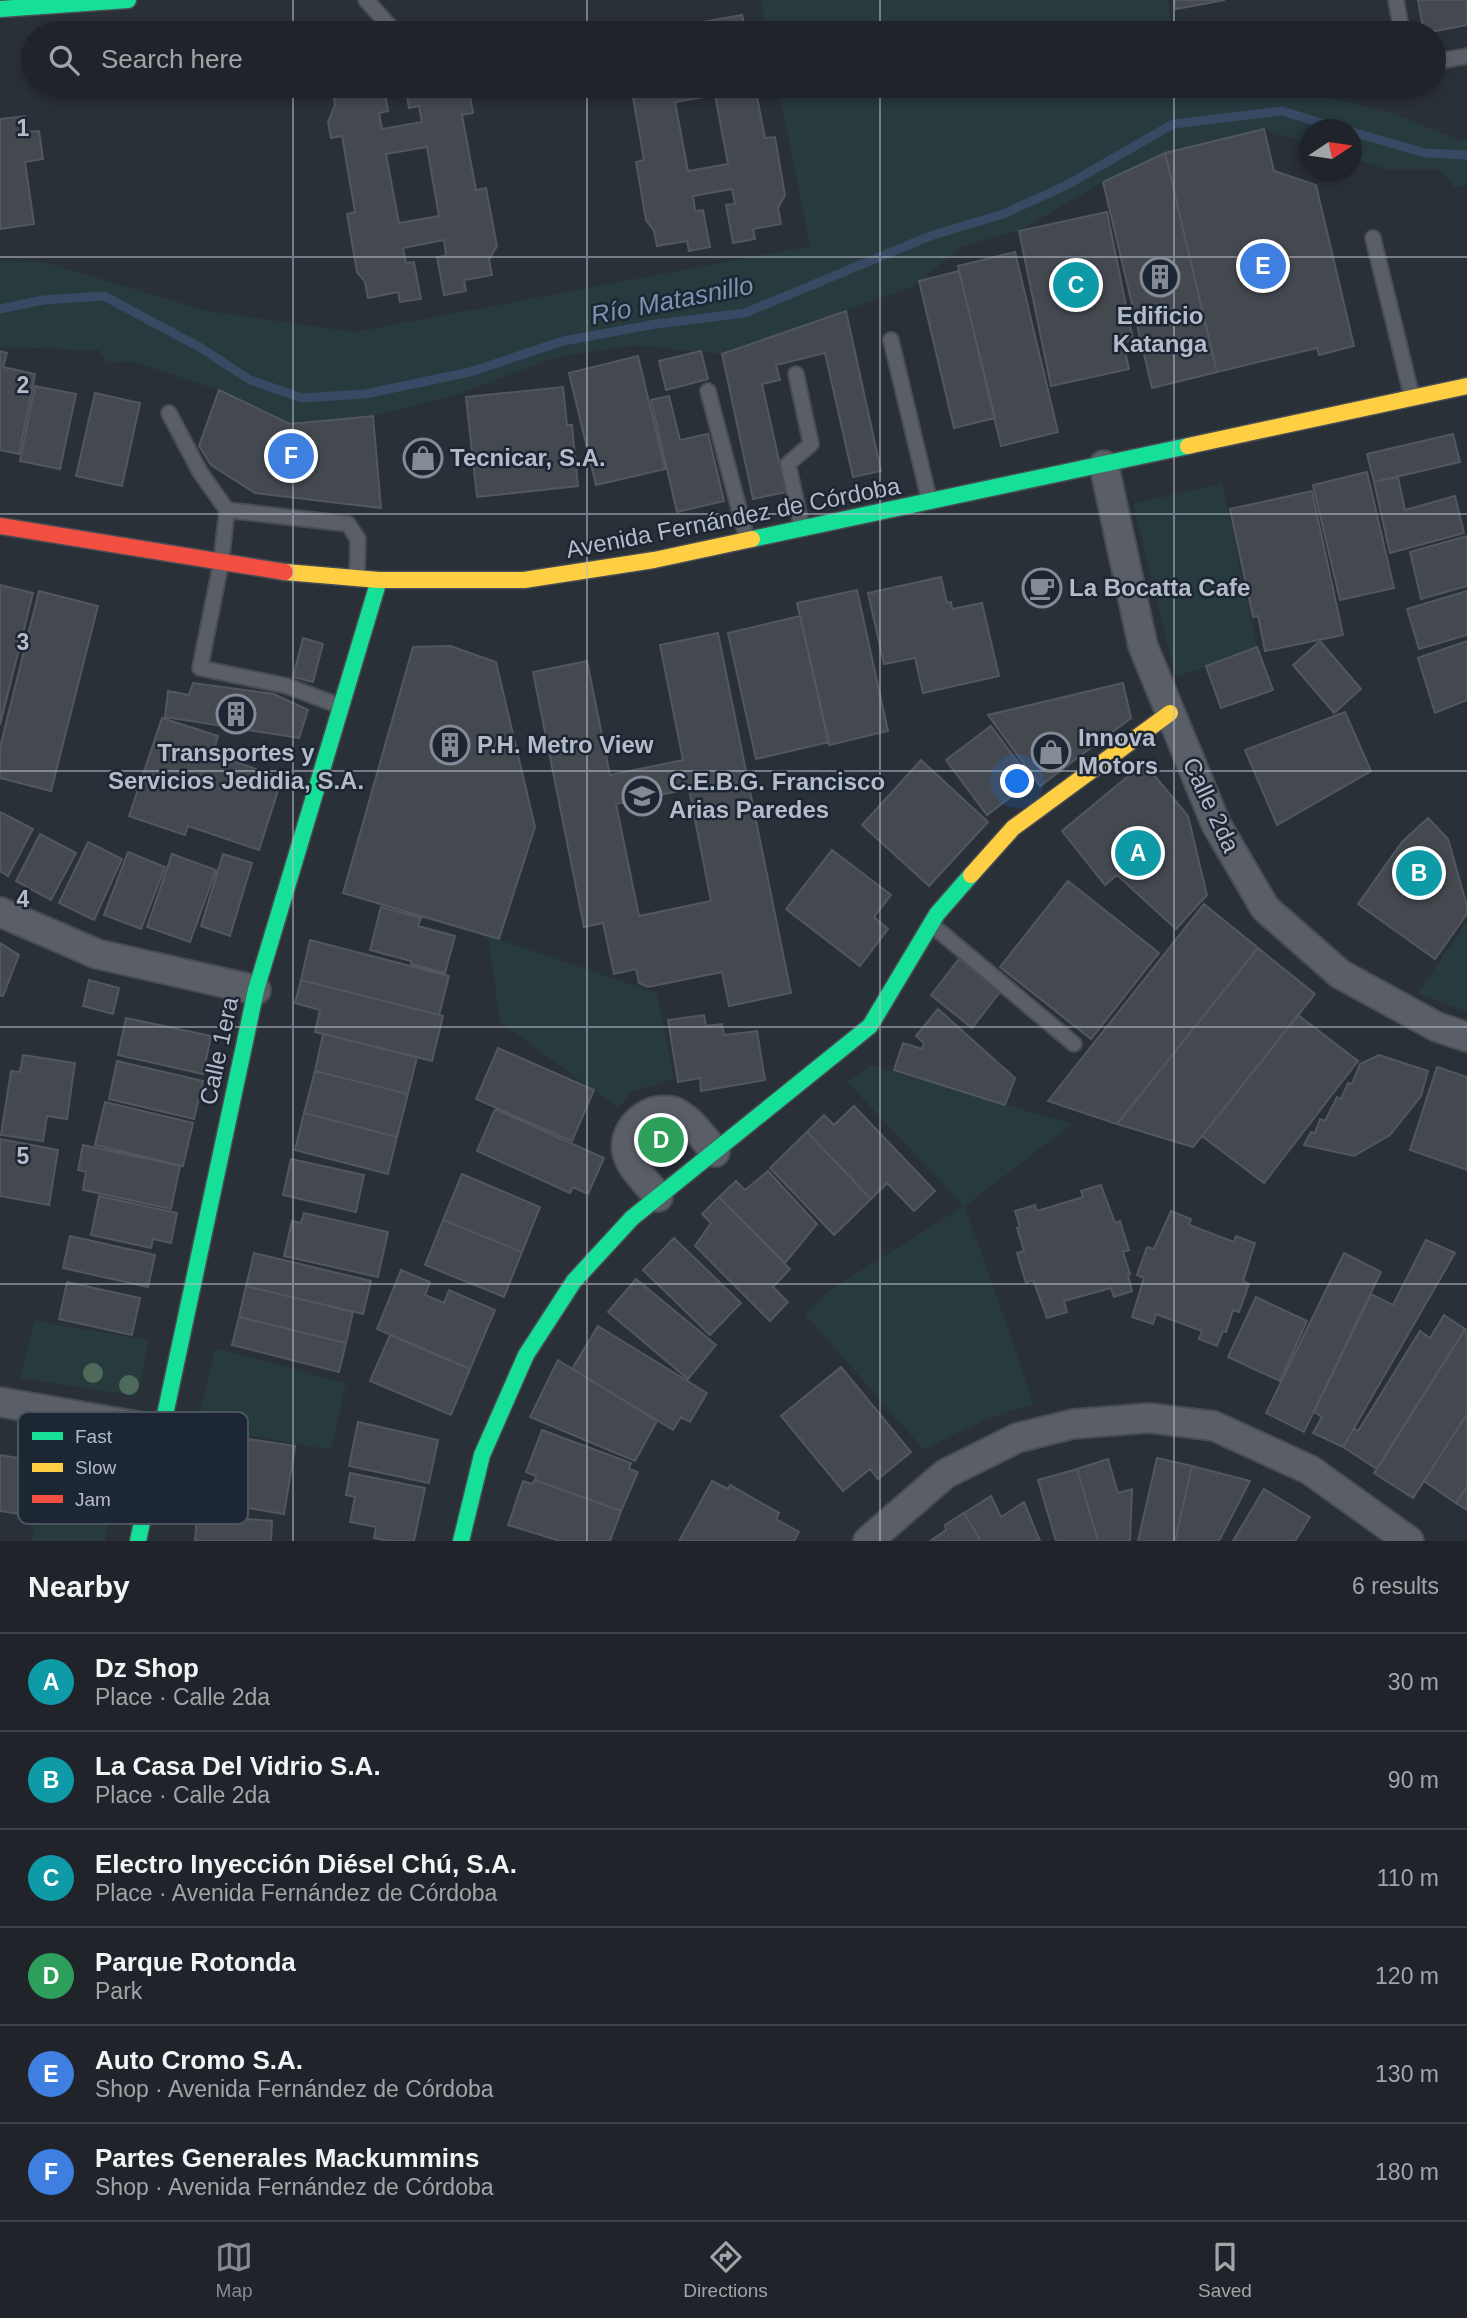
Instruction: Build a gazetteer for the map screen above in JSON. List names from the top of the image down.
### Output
{
  "streets": {
    "main road": ["Avenida Fernández de Córdoba", "Calle 1era"],
    "street": ["Calle 2da"]
  },
  "crossings": [
    ["Avenida Fernández de Córdoba", "Calle 2da"],
    ["Avenida Fernández de Córdoba", "Calle 1era"]
  ],
  "water": ["Río Matasnillo"],
  "places": {
    "building": ["Edificio Katanga", "Transportes y Servicios Jedidia, S.A.", "P.H. Metro View"],
    "shop": ["Tecnicar, S.A.", "Innova Motors"],
    "cafe": ["La Bocatta Cafe"],
    "school or university": ["C.E.B.G. Francisco Arias Paredes"]
  },
  "legend": ["Fast", "Slow", "Jam"],
  "north": "right",
  "page": {
    "search": "Search here",
    "pins": [
      "E",
      "C",
      "F",
      "A",
      "B",
      "D"
    ],
    "heading": ["Nearby", "6 results"],
    "list": [
      {
        "mark": "A",
        "name": "Dz Shop",
        "note": "Place · Calle 2da",
        "value": "30 m"
      },
      {
        "mark": "B",
        "name": "La Casa Del Vidrio S.A.",
        "note": "Place · Calle 2da",
        "value": "90 m"
      },
      {
        "mark": "C",
        "name": "Electro Inyección Diésel Chú, S.A.",
        "note": "Place · Avenida Fernández de Córdoba",
        "value": "110 m"
      },
      {
        "mark": "D",
        "name": "Parque Rotonda",
        "note": "Park",
        "value": "120 m"
      },
      {
        "mark": "E",
        "name": "Auto Cromo S.A.",
        "note": "Shop · Avenida Fernández de Córdoba",
        "value": "130 m"
      },
      {
        "mark": "F",
        "name": "Partes Generales Mackummins",
        "note": "Shop · Avenida Fernández de Córdoba",
        "value": "180 m"
      }
    ],
    "nav": ["Map", "Directions", "Saved"]
  },
  "grid": {
    "rows": [
      "1",
      "2",
      "3",
      "4",
      "5"
    ]
  }
}
